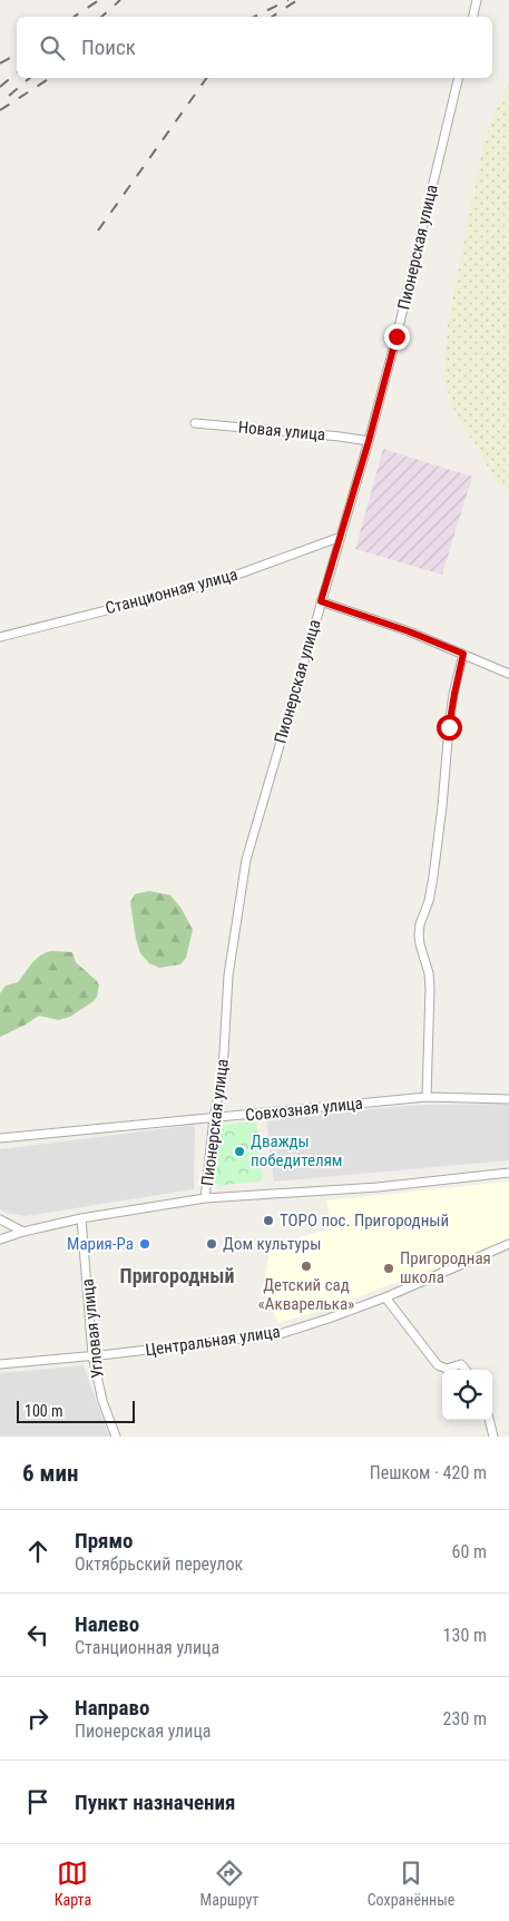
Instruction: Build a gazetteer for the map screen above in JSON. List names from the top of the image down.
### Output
{
  "streets": {
    "street": [
      "Пионерская улица",
      "Новая улица",
      "Станционная улица",
      "Совхозная улица",
      "Угловая улица",
      "Центральная улица"
    ]
  },
  "crossings": [
    ["Пионерская улица", "Новая улица"],
    ["Пионерская улица", "Станционная улица"],
    ["Пионерская улица", "Совхозная улица"],
    ["Угловая улица", "Центральная улица"]
  ],
  "districts": ["Пригородный"],
  "places": [
    "Дважды победителям",
    "ТОРО пос. Пригородный",
    "Мария-Ра",
    "Дом культуры",
    "Детский сад «Акварелька»",
    "Пригородная школа"
  ],
  "scale_bar": "100 m",
  "page": {
    "search": "Поиск",
    "scale": "100 m",
    "heading": ["6 мин", "Пешком · 420 m"],
    "list": [
      ["Прямо", "Октябрьский переулок", "60 m"],
      ["Налево", "Станционная улица", "130 m"],
      ["Направо", "Пионерская улица", "230 m"],
      "Пункт назначения"
    ],
    "nav": ["Карта", "Маршрут", "Сохранённые"]
  }
}
